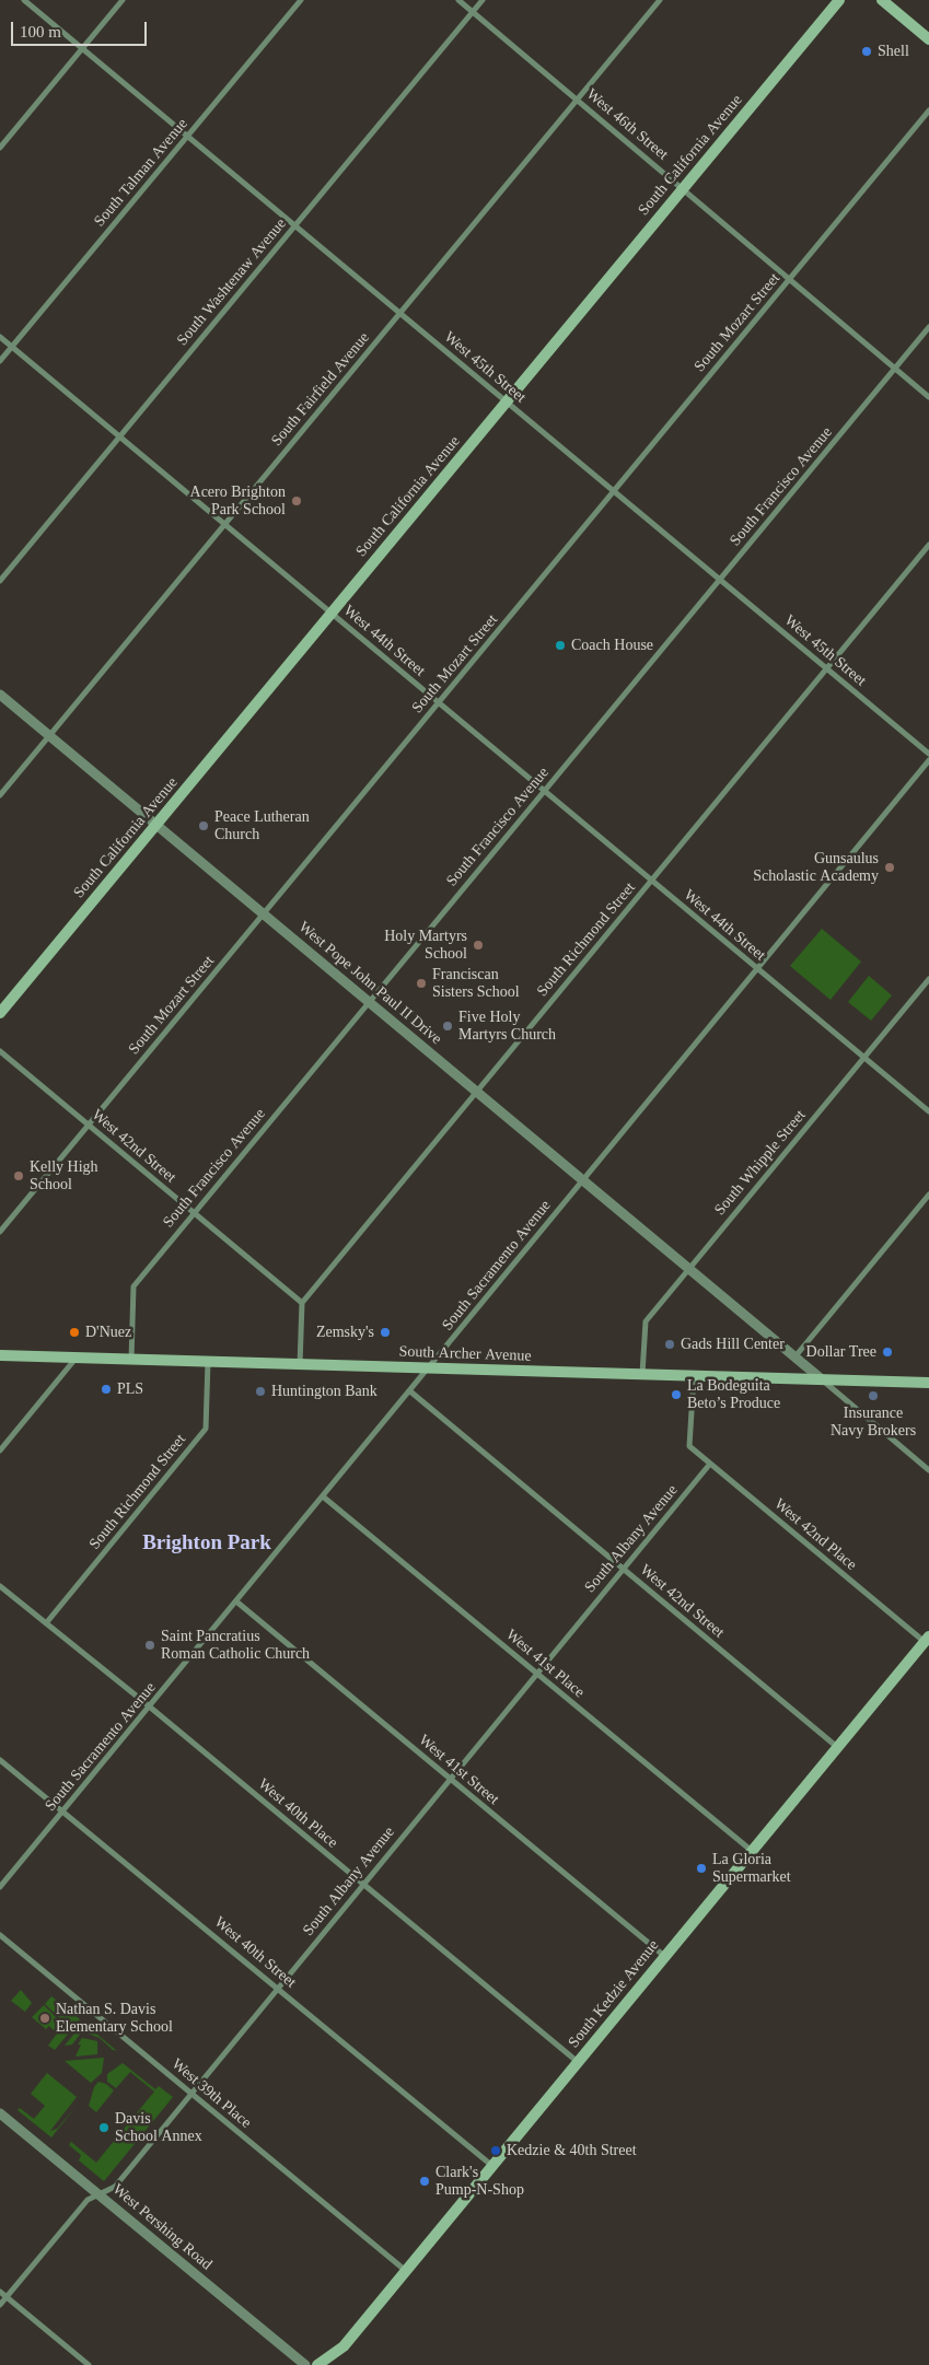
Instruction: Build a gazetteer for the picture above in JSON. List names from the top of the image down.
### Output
{
  "streets": {
    "main road": ["South California Avenue", "South Archer Avenue", "South Kedzie Avenue"],
    "street": [
      "West 46th Street",
      "South Talman Avenue",
      "South Washtenaw Avenue",
      "South Mozart Street",
      "West 45th Street",
      "South Fairfield Avenue",
      "South Francisco Avenue",
      "West 44th Street",
      "South Richmond Street",
      "West Pope John Paul II Drive",
      "West 42nd Street",
      "South Whipple Street",
      "South Sacramento Avenue",
      "West 42nd Place",
      "South Albany Avenue",
      "West 41st Place",
      "West 41st Street",
      "West 40th Place",
      "West 40th Street",
      "West 39th Place",
      "West Pershing Road"
    ]
  },
  "crossings": [
    ["West 46th Street", "South California Avenue"],
    ["West 46th Street", "South Washtenaw Avenue"],
    ["West 46th Street", "South Mozart Street"],
    ["West 46th Street", "South Fairfield Avenue"],
    ["West 46th Street", "South Francisco Avenue"],
    ["South California Avenue", "West 45th Street"],
    ["South California Avenue", "West 44th Street"],
    ["South California Avenue", "West Pope John Paul II Drive"],
    ["South Talman Avenue", "West 45th Street"],
    ["South Talman Avenue", "West 44th Street"],
    ["South Washtenaw Avenue", "West 45th Street"],
    ["South Washtenaw Avenue", "West 44th Street"],
    ["South Mozart Street", "West 45th Street"],
    ["South Mozart Street", "West 44th Street"],
    ["South Mozart Street", "West Pope John Paul II Drive"],
    ["South Mozart Street", "West 42nd Street"],
    ["West 45th Street", "South Fairfield Avenue"],
    ["West 45th Street", "South Francisco Avenue"],
    ["West 45th Street", "South Richmond Street"],
    ["South Fairfield Avenue", "West 44th Street"],
    ["South Fairfield Avenue", "West Pope John Paul II Drive"],
    ["South Francisco Avenue", "West 44th Street"],
    ["South Francisco Avenue", "West Pope John Paul II Drive"],
    ["South Francisco Avenue", "West 42nd Street"],
    ["South Francisco Avenue", "South Archer Avenue"],
    ["West 44th Street", "South Richmond Street"],
    ["West 44th Street", "South Whipple Street"],
    ["West 44th Street", "South Sacramento Avenue"],
    ["South Richmond Street", "West Pope John Paul II Drive"],
    ["South Richmond Street", "West 42nd Street"],
    ["South Richmond Street", "South Archer Avenue"],
    ["South Richmond Street", "West 40th Place"],
    ["West Pope John Paul II Drive", "South Whipple Street"],
    ["West Pope John Paul II Drive", "South Sacramento Avenue"],
    ["West Pope John Paul II Drive", "South Archer Avenue"],
    ["West 42nd Street", "South Sacramento Avenue"],
    ["West 42nd Street", "South Albany Avenue"],
    ["West 42nd Street", "South Kedzie Avenue"],
    ["South Whipple Street", "South Archer Avenue"],
    ["South Sacramento Avenue", "South Archer Avenue"],
    ["South Sacramento Avenue", "West 41st Place"],
    ["South Sacramento Avenue", "West 41st Street"],
    ["South Sacramento Avenue", "West 40th Place"],
    ["South Sacramento Avenue", "West 40th Street"],
    ["South Archer Avenue", "West 42nd Place"],
    ["West 42nd Place", "South Albany Avenue"],
    ["West 42nd Place", "South Kedzie Avenue"],
    ["South Albany Avenue", "West 41st Place"],
    ["South Albany Avenue", "West 41st Street"],
    ["South Albany Avenue", "West 40th Place"],
    ["South Albany Avenue", "West 40th Street"],
    ["South Albany Avenue", "West 39th Place"],
    ["South Albany Avenue", "West Pershing Road"],
    ["West 41st Place", "South Kedzie Avenue"],
    ["West 41st Street", "South Kedzie Avenue"],
    ["West 40th Place", "South Kedzie Avenue"],
    ["West 40th Street", "South Kedzie Avenue"],
    ["South Kedzie Avenue", "West 39th Place"]
  ],
  "districts": ["Brighton Park"],
  "places": [
    "Shell",
    "Acero Brighton Park School",
    "Coach House",
    "Peace Lutheran Church",
    "Gunsaulus Scholastic Academy",
    "Holy Martyrs School",
    "Franciscan Sisters School",
    "Five Holy Martyrs Church",
    "Kelly High School",
    "D'Nuez",
    "Zemsky's",
    "Gads Hill Center",
    "Dollar Tree",
    "PLS",
    "Huntington Bank",
    "La Bodeguita Beto’s Produce",
    "Insurance Navy Brokers",
    "Saint Pancratius Roman Catholic Church",
    "La Gloria Supermarket",
    "Nathan S. Davis Elementary School",
    "Davis School Annex",
    "Kedzie & 40th Street",
    "Clark's Pump-N-Shop"
  ],
  "scale_bar": "100 m"
}
